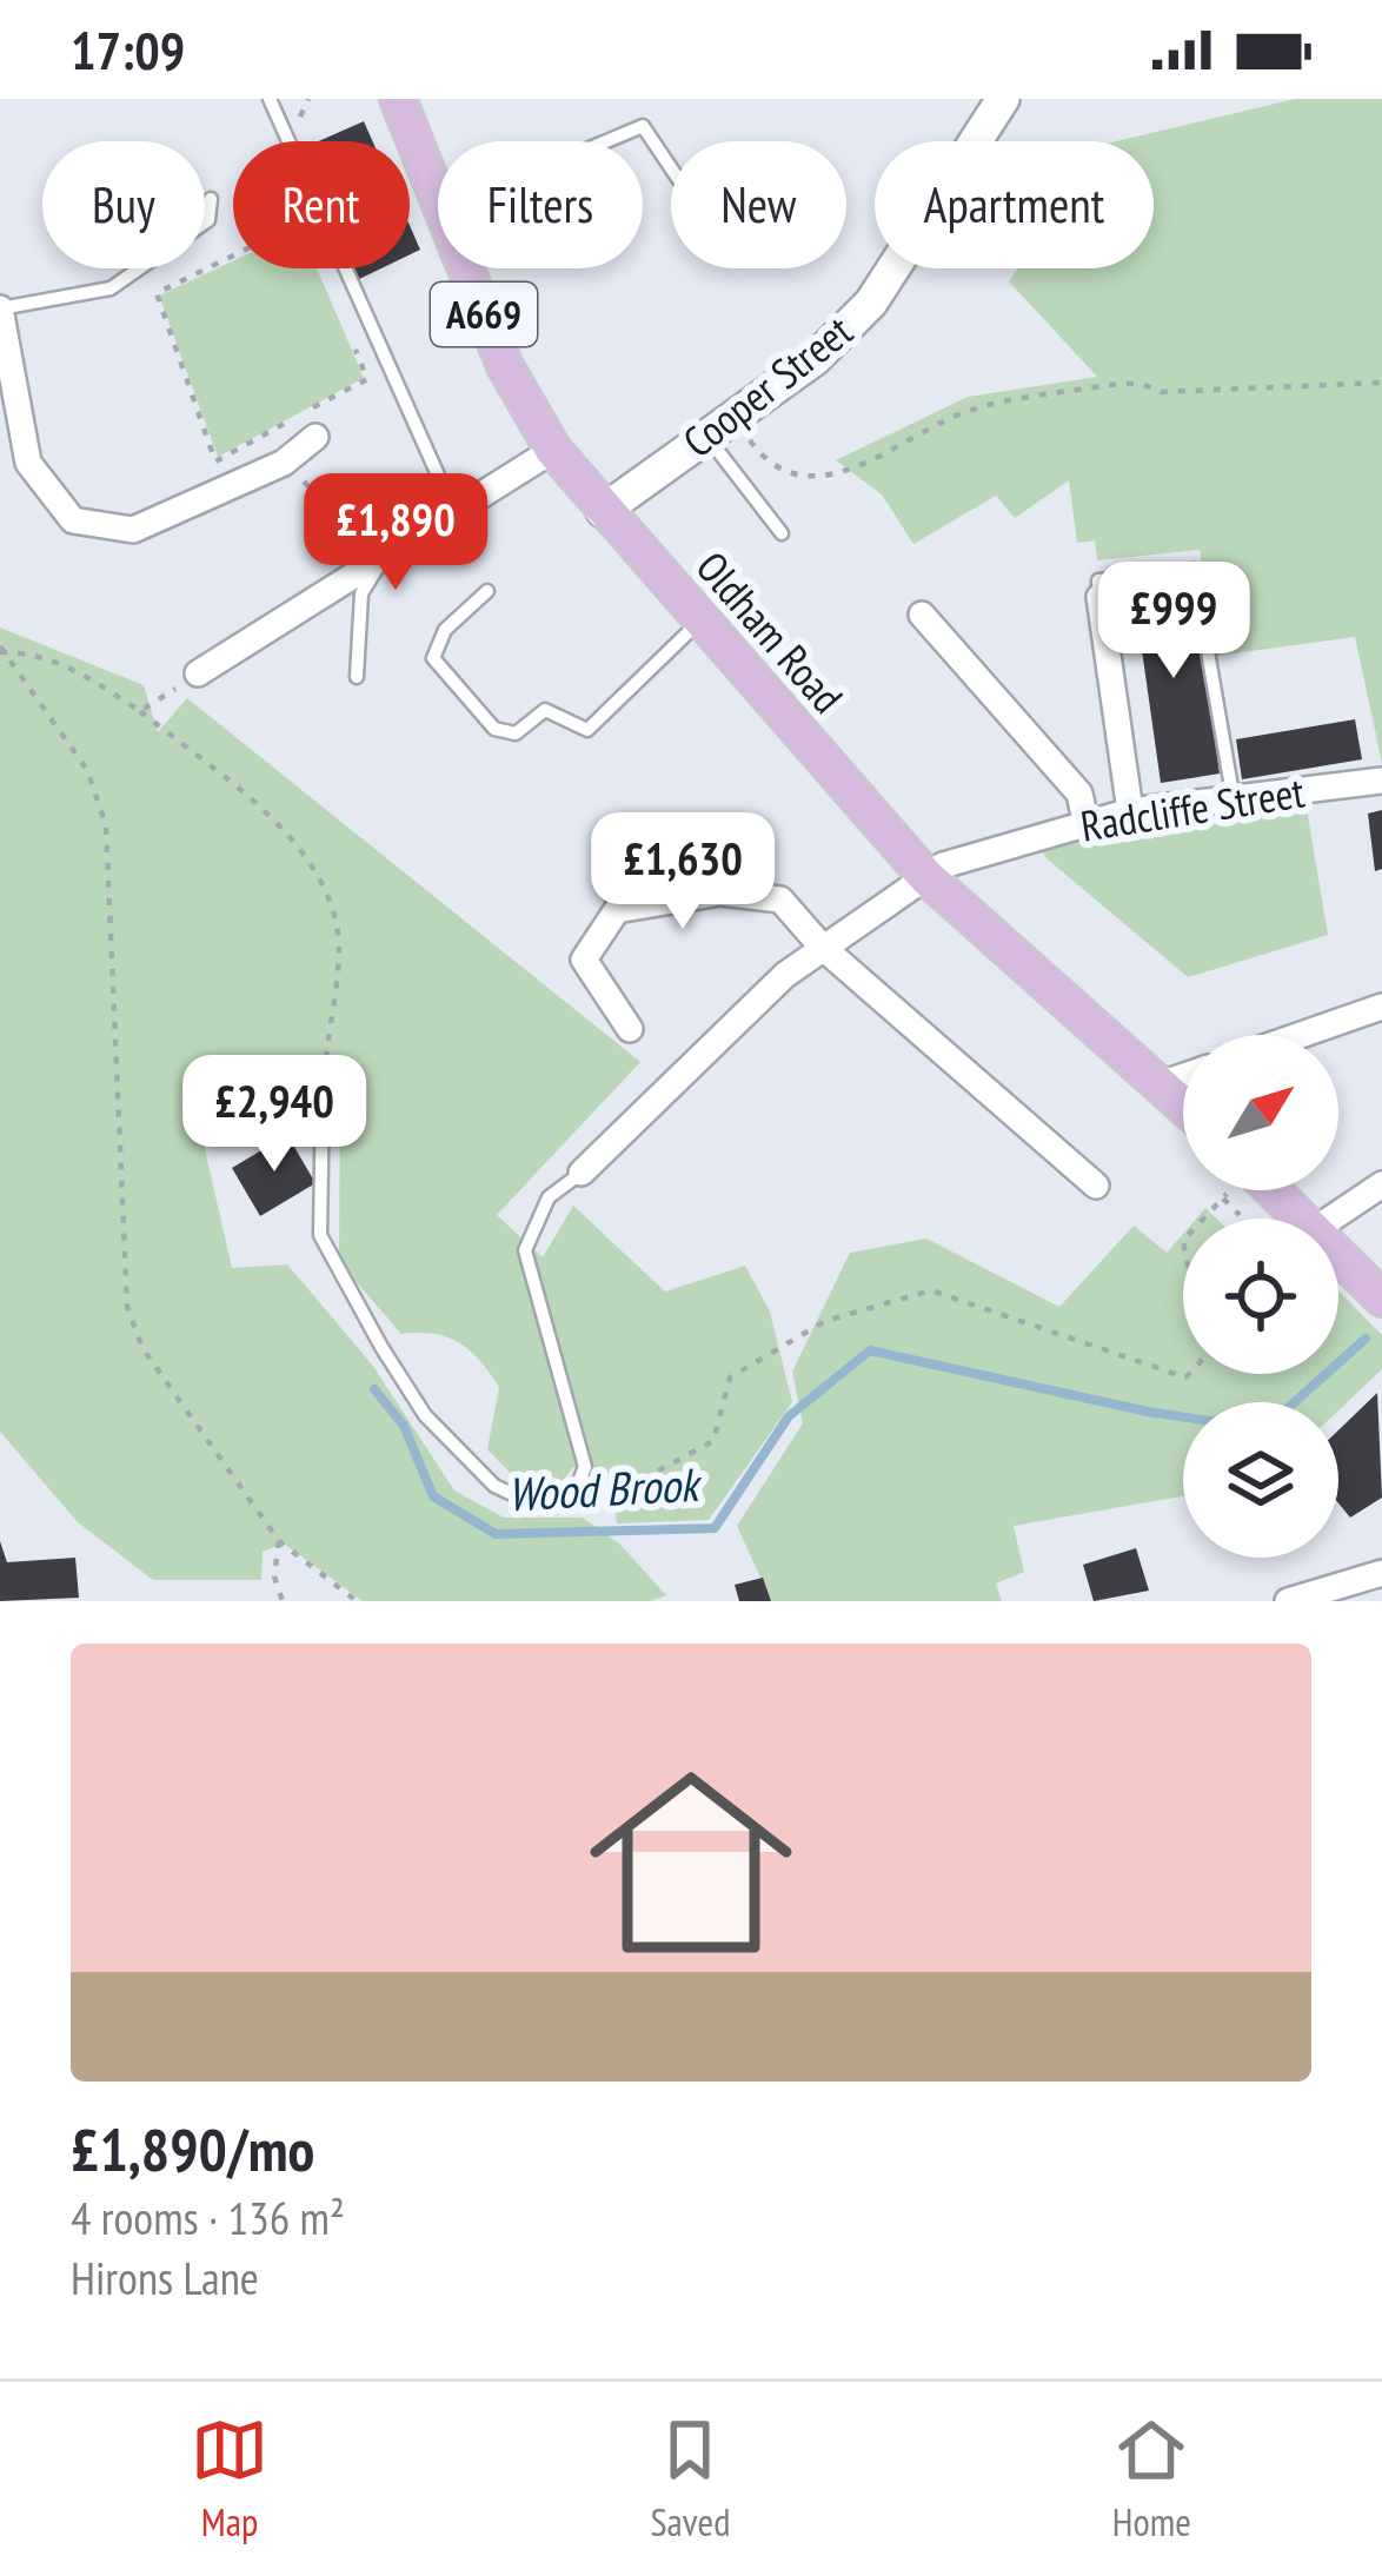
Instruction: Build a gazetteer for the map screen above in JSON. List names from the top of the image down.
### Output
{
  "streets": {
    "main road": ["A669", "Oldham Road"],
    "street": ["Cooper Street", "Radcliffe Street"]
  },
  "crossings": [
    ["Cooper Street", "Oldham Road"],
    ["Oldham Road", "Radcliffe Street"]
  ],
  "water": ["Wood Brook"],
  "north": "top right",
  "page": {
    "status": "17:09",
    "chip": [
      "Buy",
      "Rent",
      "Filters",
      "New",
      "Apartment"
    ],
    "price": [
      "£1,890",
      "£999",
      "£1,630",
      "£2,940"
    ],
    "list": [
      {
        "name": "£1,890/mo",
        "note": "4 rooms · 136 m² · Hirons Lane"
      }
    ],
    "tabs": ["Map", "Saved", "Home"]
  }
}
